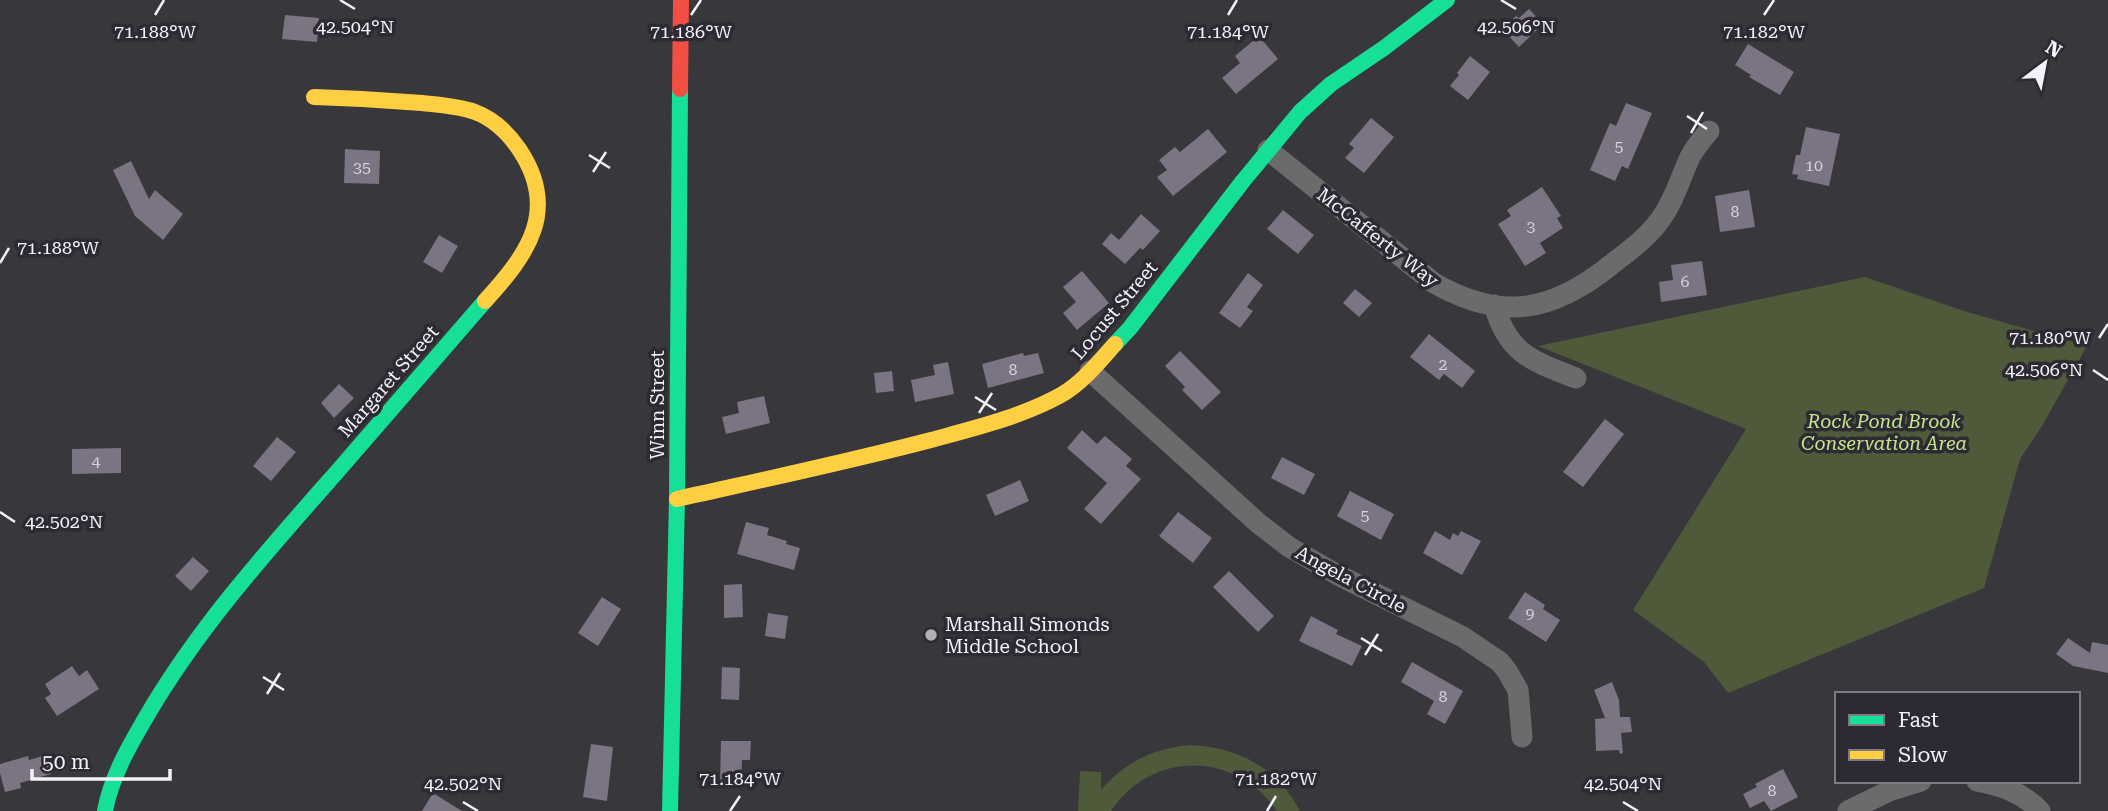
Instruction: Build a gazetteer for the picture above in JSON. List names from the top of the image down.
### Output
{
  "streets": {
    "street": [
      "McCafferty Way",
      "Locust Street",
      "Margaret Street",
      "Winn Street",
      "Angela Circle"
    ]
  },
  "crossings": [
    ["McCafferty Way", "Locust Street"],
    ["Locust Street", "Winn Street"],
    ["Locust Street", "Angela Circle"]
  ],
  "parks": ["Rock Pond Brook Conservation Area"],
  "places": ["Marshall Simonds Middle School"],
  "house_numbers": [
    "5",
    "10",
    "35",
    "8",
    "3",
    "6",
    "2",
    "8",
    "4",
    "5",
    "9",
    "8",
    "8"
  ],
  "legend": ["Fast", "Slow"],
  "scale_bar": "50 m",
  "north": "top right",
  "coordinates": [
    "42.504°N",
    "42.506°N",
    "71.186°W",
    "71.188°W",
    "71.184°W",
    "71.182°W",
    "71.180°W",
    "42.502°N"
  ]
}
